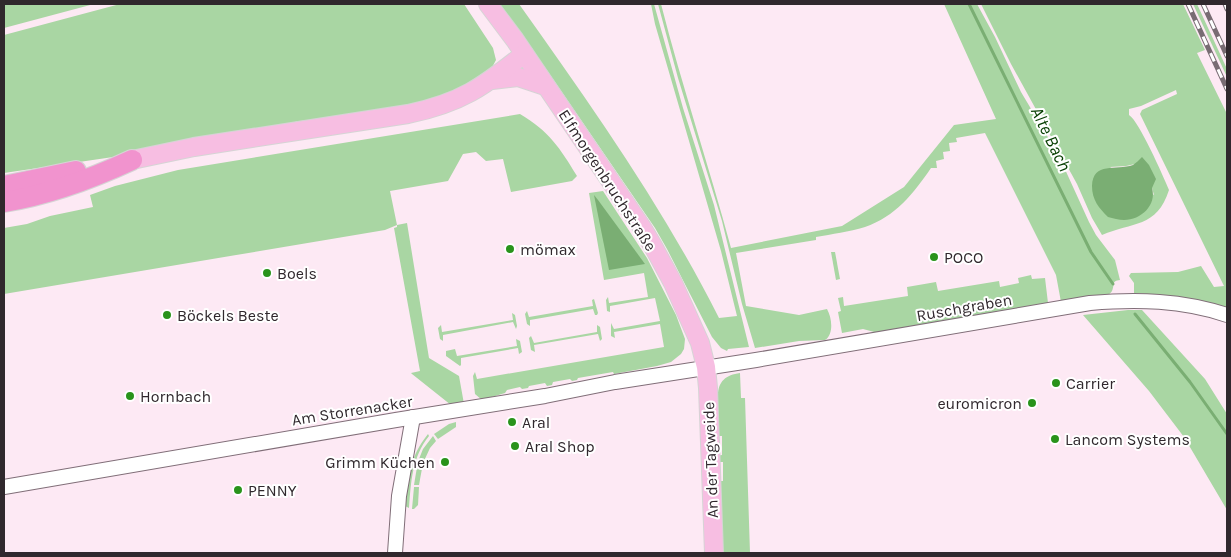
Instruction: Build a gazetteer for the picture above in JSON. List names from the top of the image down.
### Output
{
  "streets": {
    "main road": ["Elfmorgenbruchstraße", "An der Tagweide"],
    "street": ["Ruschgraben", "Am Storrenacker"]
  },
  "crossings": [
    ["Elfmorgenbruchstraße", "Ruschgraben"],
    ["Elfmorgenbruchstraße", "Am Storrenacker"],
    ["Elfmorgenbruchstraße", "An der Tagweide"],
    ["Ruschgraben", "Am Storrenacker"],
    ["Ruschgraben", "An der Tagweide"],
    ["Am Storrenacker", "An der Tagweide"]
  ],
  "water": ["Alte Bach"],
  "places": [
    "mömax",
    "POCO",
    "Boels",
    "Böckels Beste",
    "Carrier",
    "Hornbach",
    "euromicron",
    "Aral",
    "Lancom Systems",
    "Aral Shop",
    "Grimm Küchen",
    "PENNY"
  ]
}
